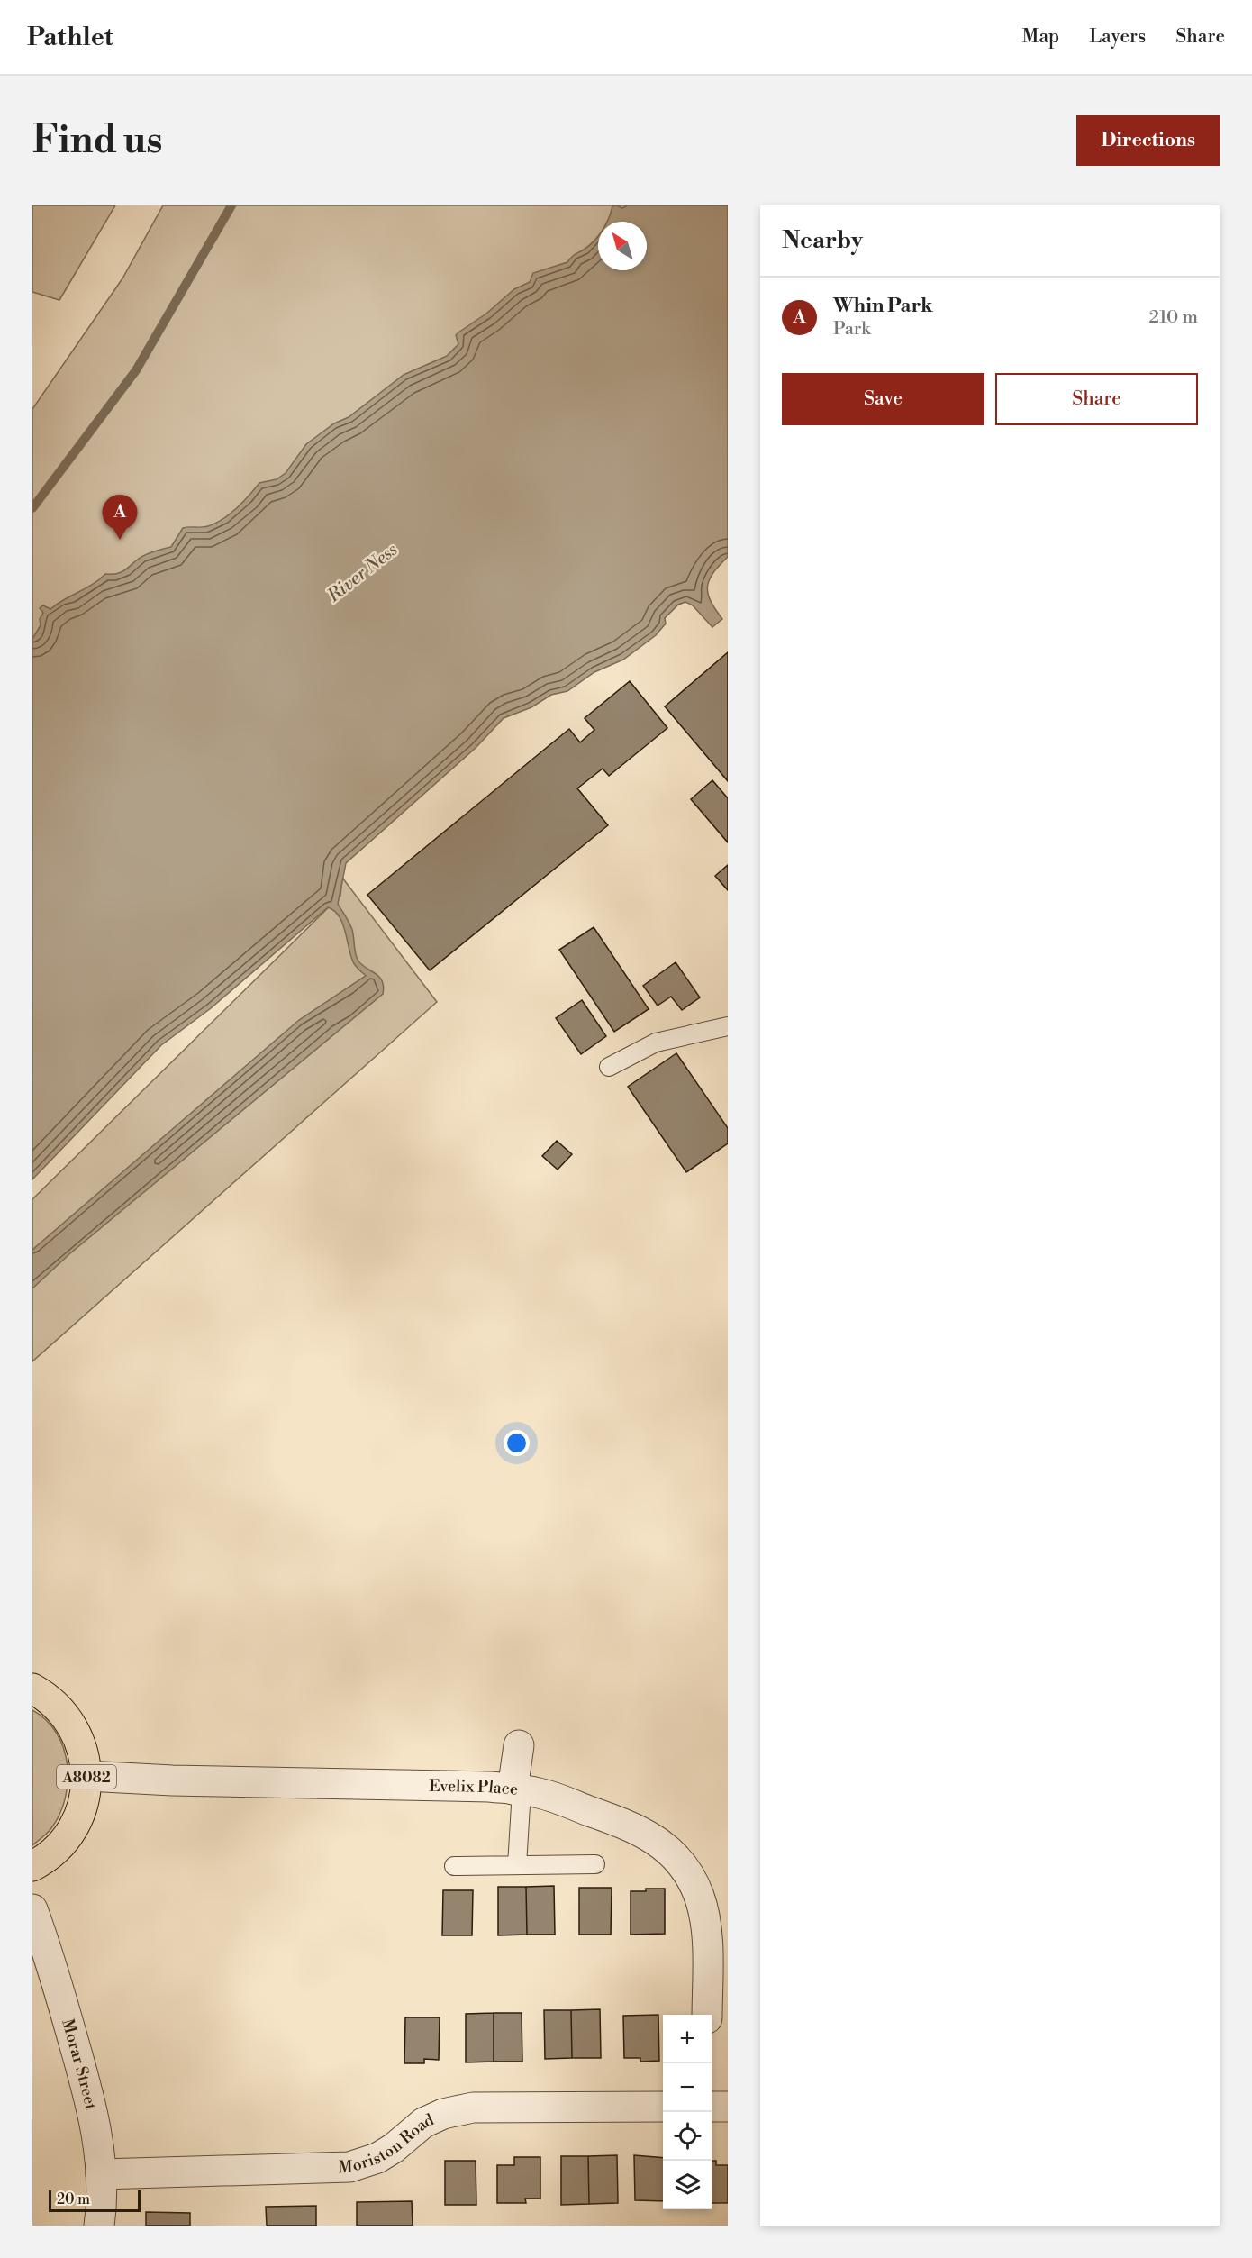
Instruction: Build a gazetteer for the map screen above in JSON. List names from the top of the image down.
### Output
{
  "streets": {
    "main road": ["A8082"],
    "street": ["Evelix Place", "Morar Street", "Moriston Road"]
  },
  "crossings": [
    ["A8082", "Evelix Place"],
    ["Morar Street", "Moriston Road"]
  ],
  "water": ["River Ness"],
  "scale_bar": "20 m",
  "north": "top left",
  "page": {
    "header": "Pathlet",
    "nav": ["Map", "Layers", "Share"],
    "buttons": [
      "Directions",
      ["Save", "Share"]
    ],
    "title": "Find us",
    "heading": "Nearby",
    "list": [
      {
        "mark": "A",
        "name": "Whin Park",
        "note": "Park",
        "value": "210 m"
      }
    ],
    "pins": "A",
    "map_buttons": ["+", "−"],
    "scale": "20 m"
  }
}
